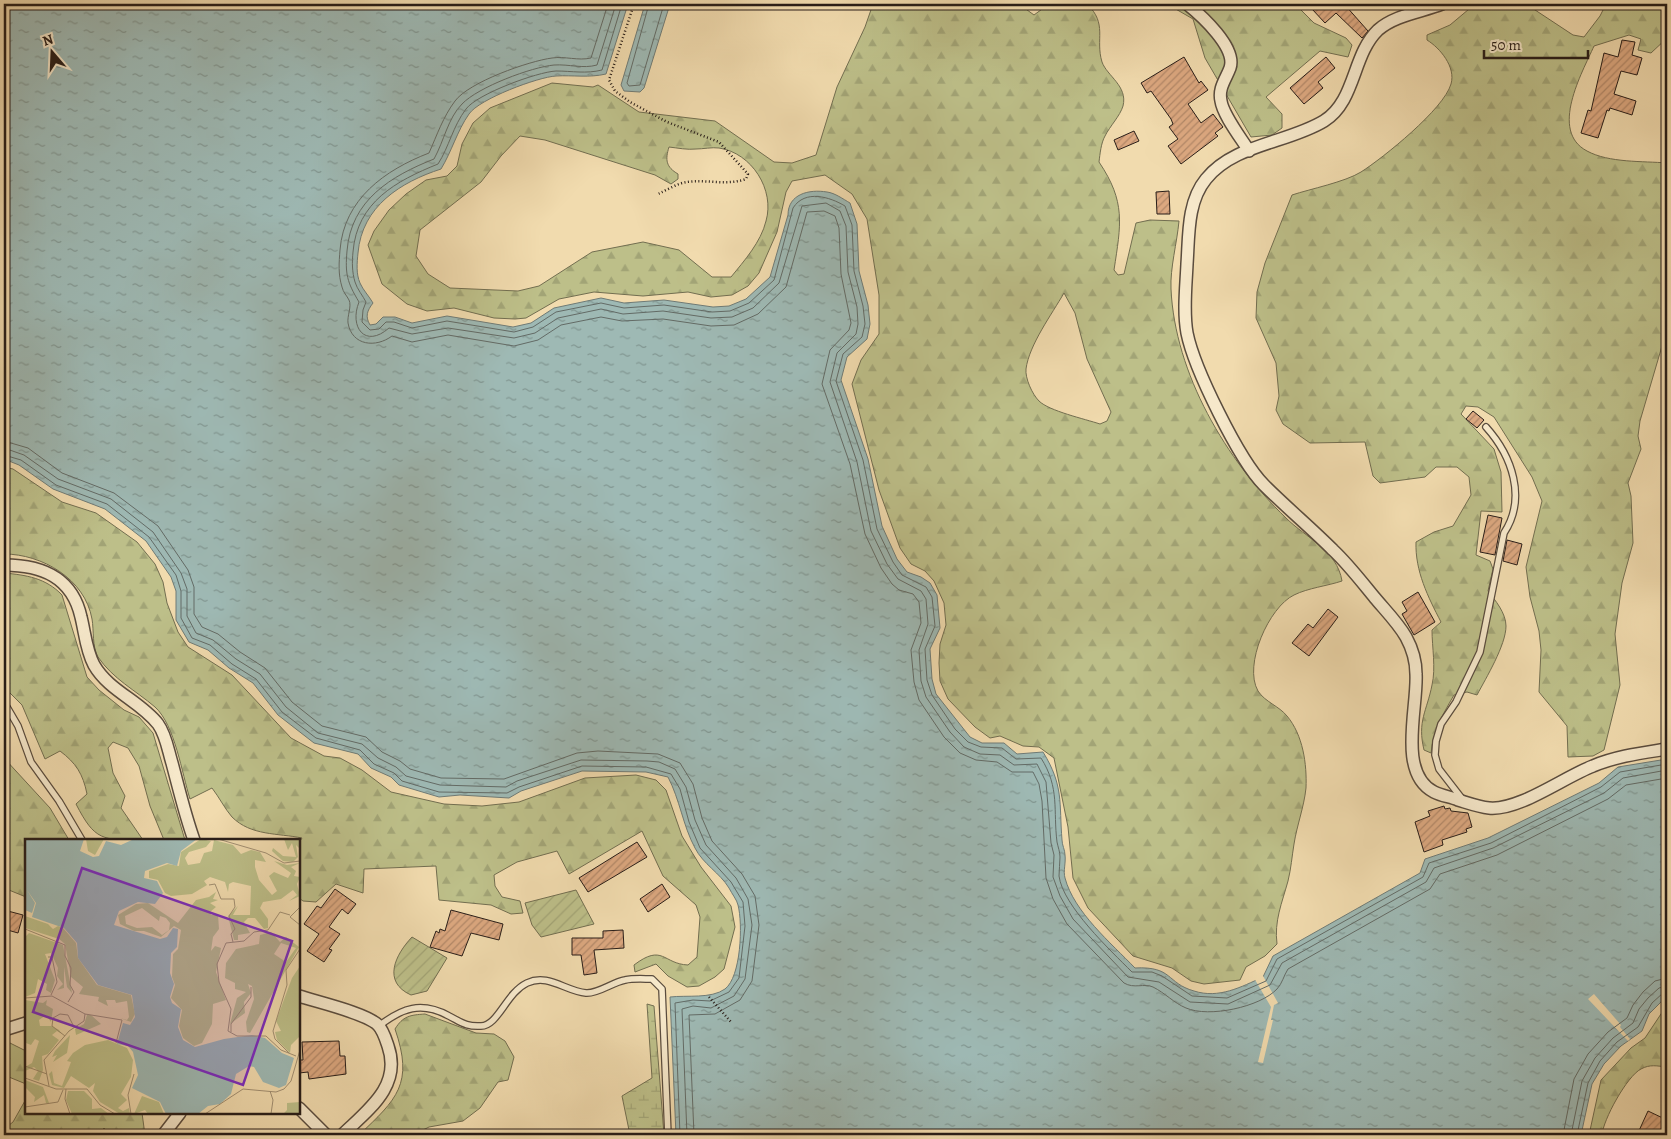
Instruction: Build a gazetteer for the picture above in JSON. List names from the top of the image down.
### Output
{
  "scale_bar": "50 m",
  "north": "top"
}
